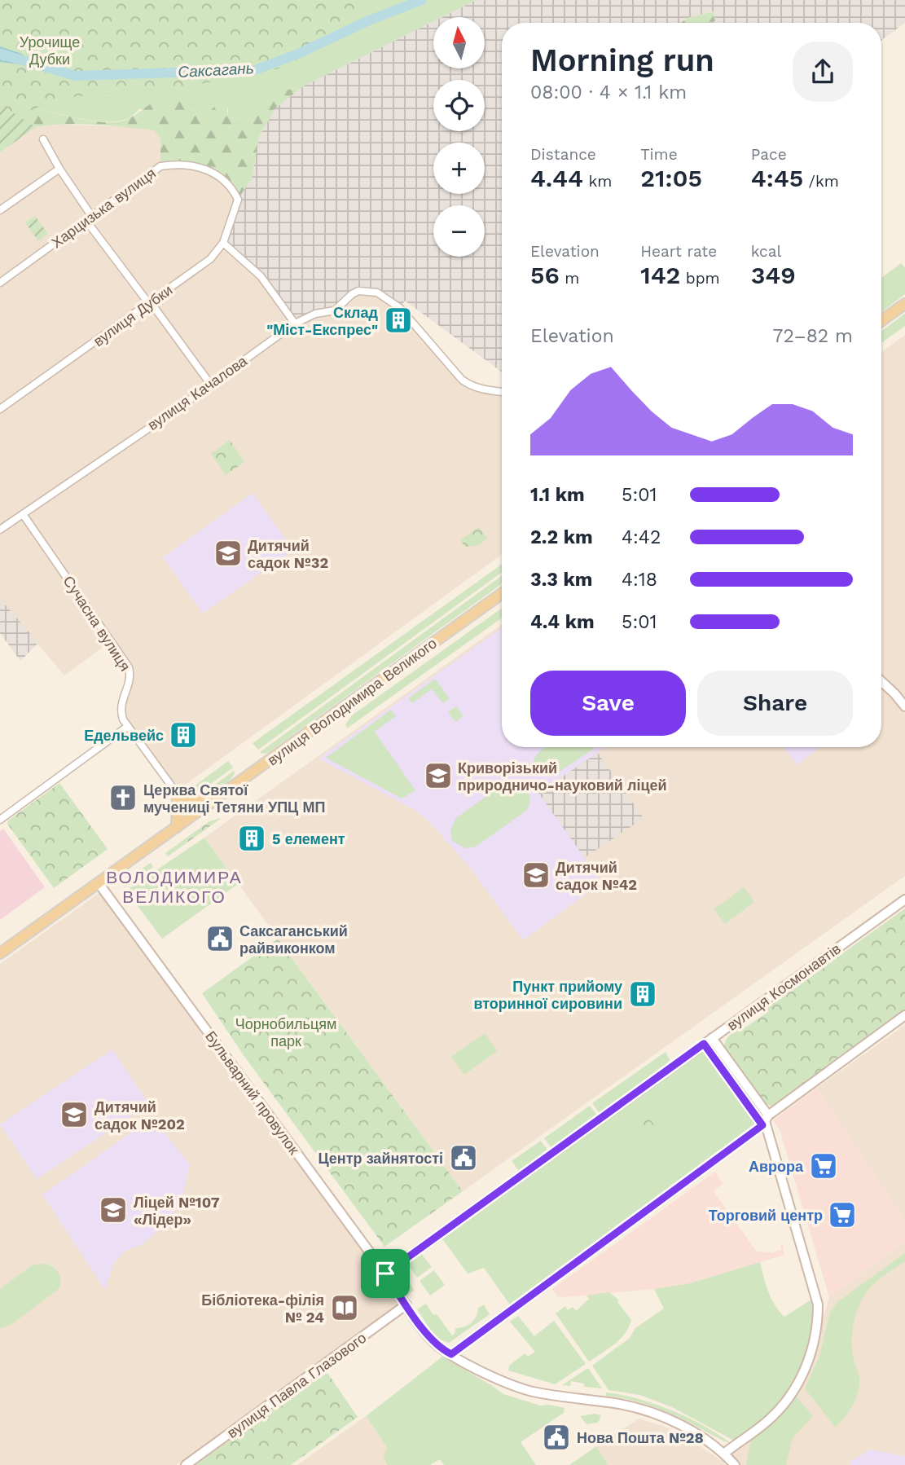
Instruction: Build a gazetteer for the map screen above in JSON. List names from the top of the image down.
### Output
{
  "streets": {
    "main road": ["вулиця Володимира Великого"],
    "street": [
      "Харцизька вулиця",
      "вулиця Дубки",
      "вулиця Качалова",
      "Сучасна вулиця",
      "вулиця Космонавтів",
      "Бульварний провулок",
      "вулиця Павла Глазового"
    ]
  },
  "crossings": [
    ["Харцизька вулиця", "вулиця Дубки"],
    ["вулиця Качалова", "Сучасна вулиця"],
    ["вулиця Володимира Великого", "Бульварний провулок"],
    ["вулиця Космонавтів", "Бульварний провулок"],
    ["Бульварний провулок", "вулиця Павла Глазового"]
  ],
  "districts": ["ВОЛОДИМИРА ВЕЛИКОГО"],
  "water": ["Саксагань"],
  "parks": ["Урочище Дубки", "Чорнобильцям парк"],
  "places": {
    "building": [
      "Склад \"Міст-Експрес\"",
      "Едельвейс",
      "5 елемент",
      "Пункт прийому вторинної сировини"
    ],
    "school or university": [
      "Дитячий садок №32",
      "Криворізький природничо-науковий ліцей",
      "Дитячий садок №42",
      "Дитячий садок №202",
      "Ліцей №107 «Лідер»"
    ],
    "church": ["Церква Святої мучениці Тетяни УПЦ МП"],
    "public building": ["Саксаганський райвиконком", "Центр зайнятості", "Нова Пошта №28"],
    "supermarket": ["Аврора", "Торговий центр"],
    "library": ["Бібліотека-філія № 24"]
  },
  "north": "top",
  "page": {
    "map_buttons": ["+", "−"],
    "heading": ["Morning run", "08:00 · 4 × 1.1 km"],
    "stats": [
      ["Distance", "4.44 km"],
      ["Time", "21:05"],
      ["Pace", "4:45 /km"],
      ["Elevation", "56 m"],
      ["Heart rate", "142 bpm"],
      ["kcal", "349"]
    ],
    "chart": ["Elevation", "72–82 m"],
    "list": [
      {
        "name": "1.1 km",
        "note": "5:01"
      },
      {
        "name": "2.2 km",
        "note": "4:42"
      },
      {
        "name": "3.3 km",
        "note": "4:18"
      },
      {
        "name": "4.4 km",
        "note": "5:01"
      }
    ],
    "buttons": ["Save", "Share"]
  }
}
